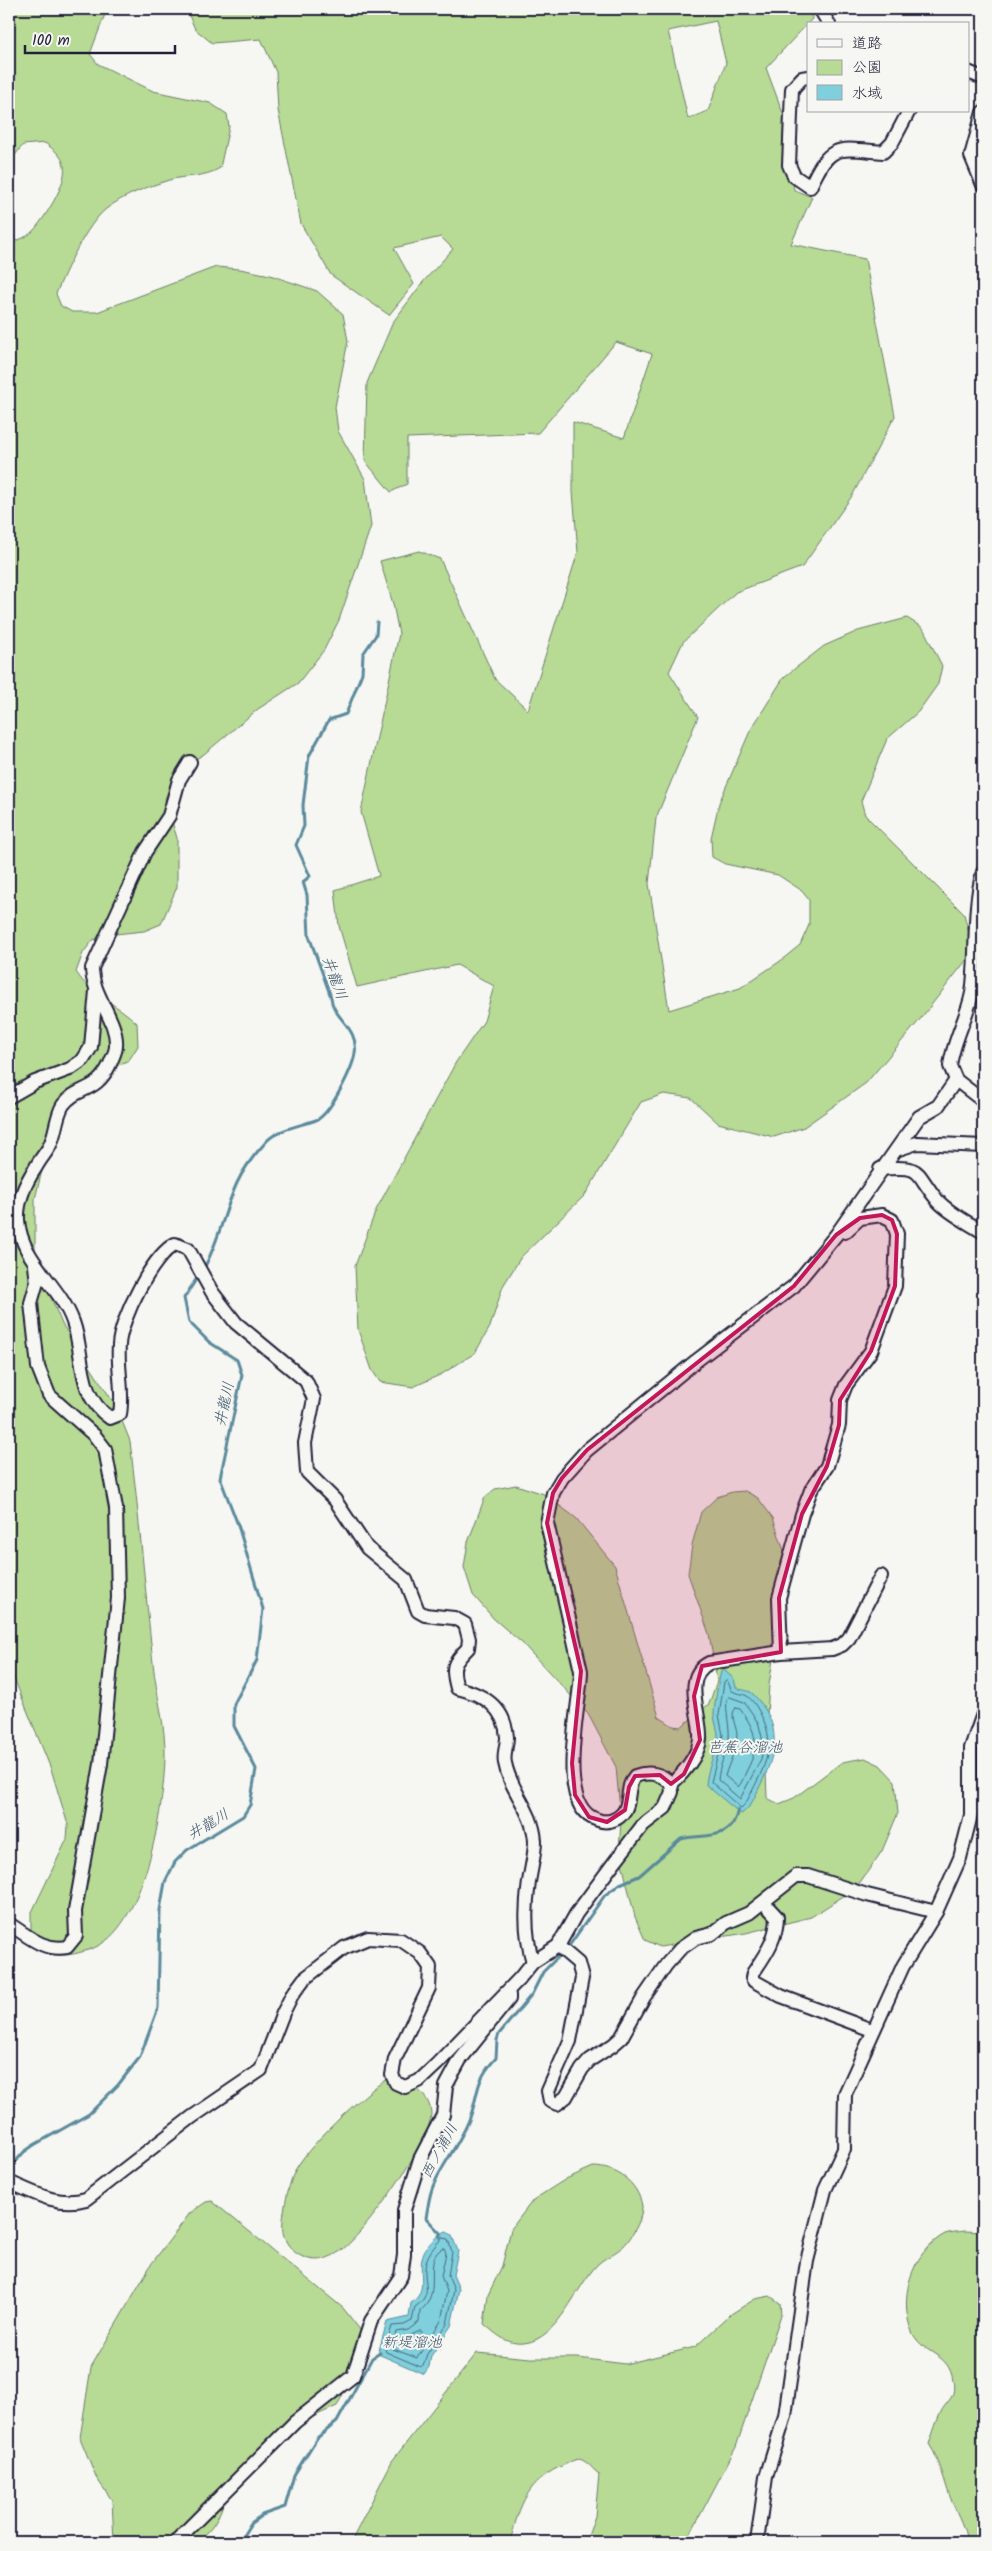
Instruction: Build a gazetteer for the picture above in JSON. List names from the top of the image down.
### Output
{
  "water": [
    "井龍川",
    "芭蕉谷溜池",
    "西ノ浦川",
    "新堤溜池"
  ],
  "legend": ["道路", "公園", "水域"],
  "scale_bar": "100 m"
}
